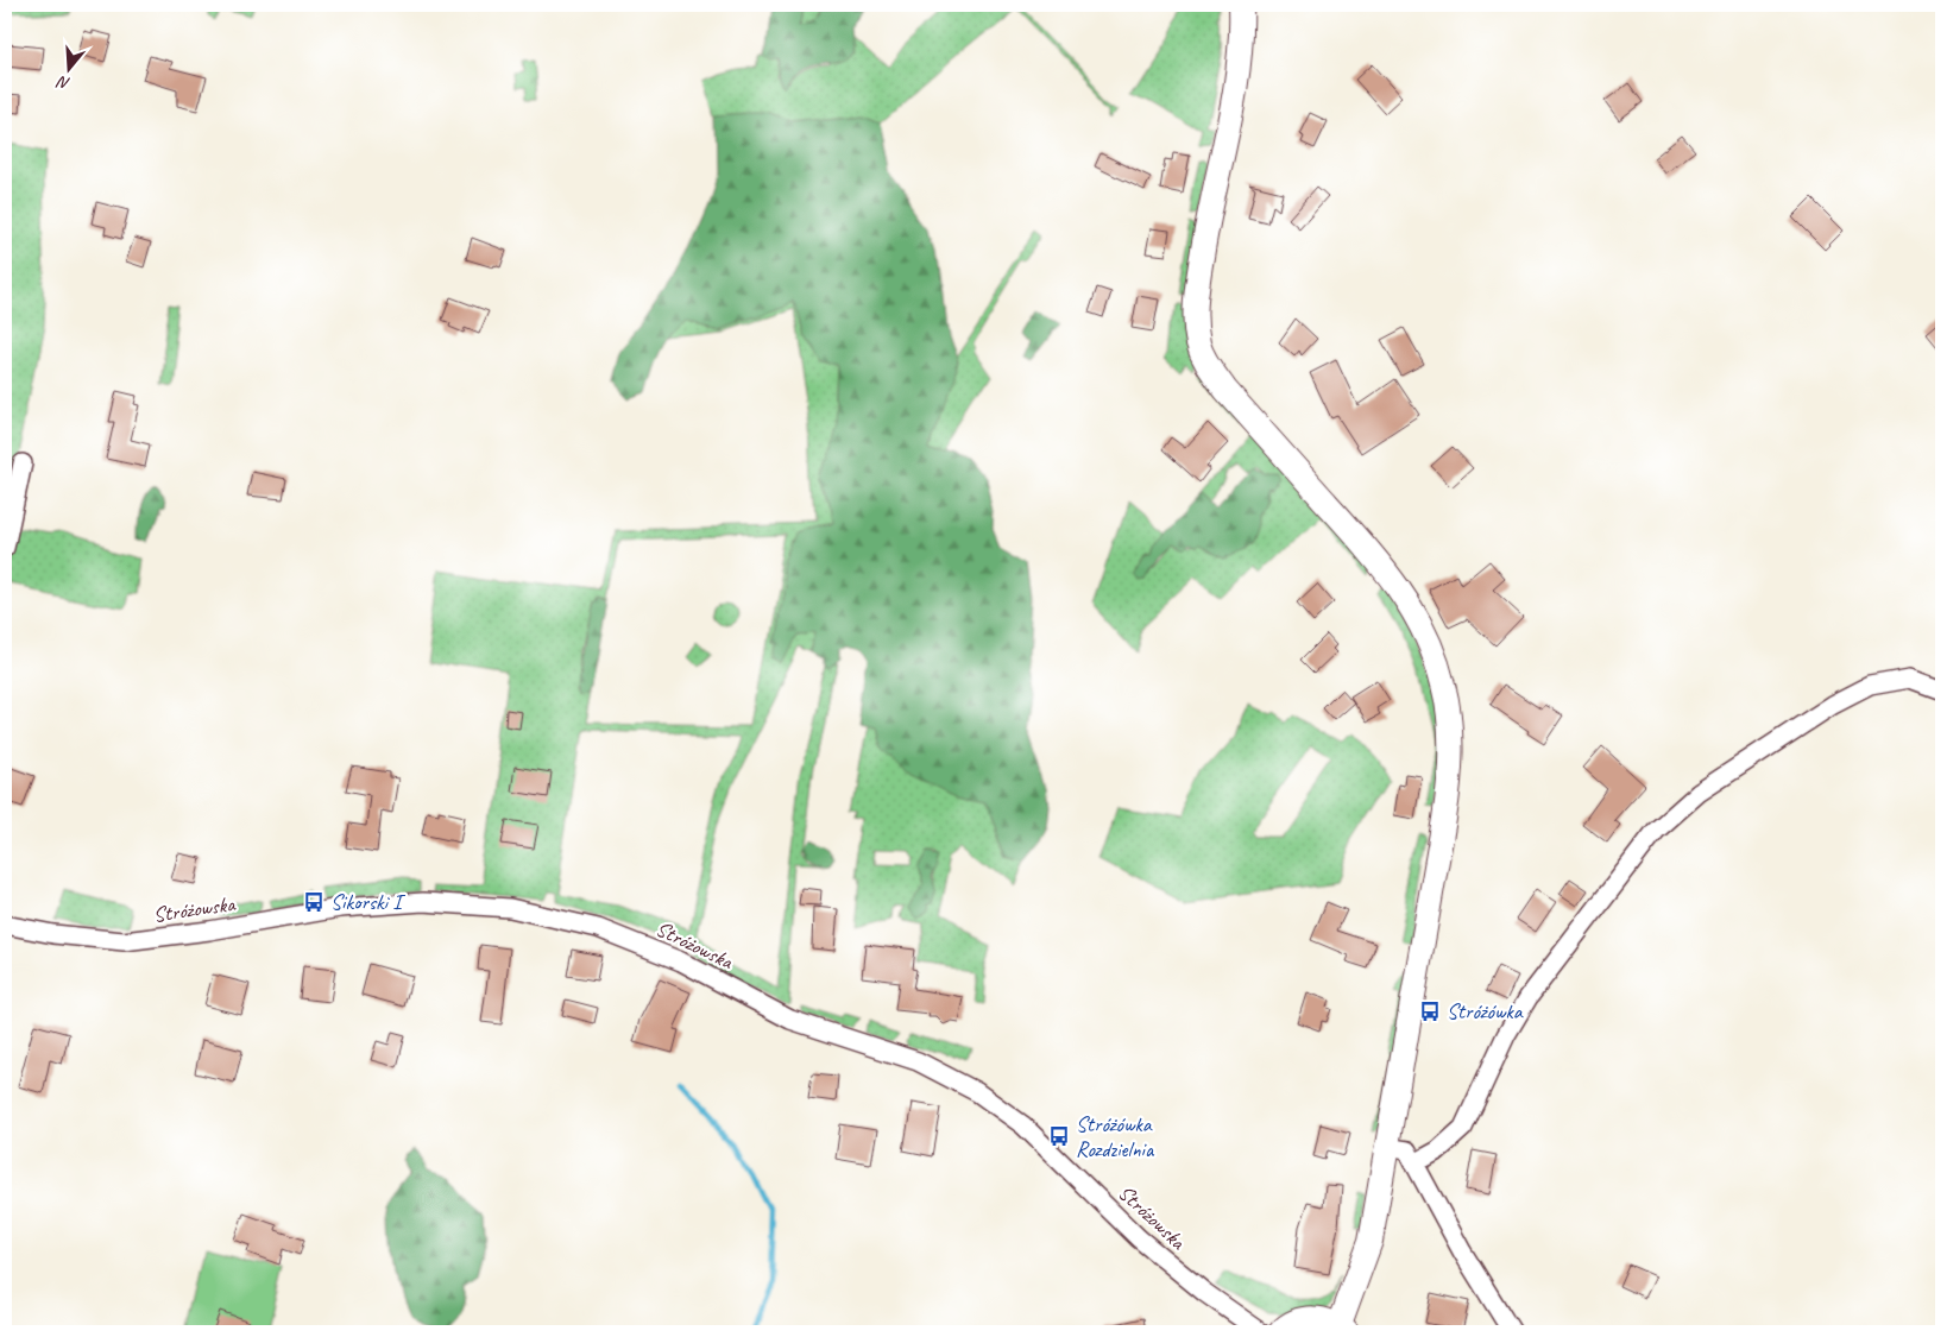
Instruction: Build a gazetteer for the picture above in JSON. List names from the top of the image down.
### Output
{
  "streets": {
    "street": ["Stróżowska"]
  },
  "places": {
    "bus stop": ["Sikorski I", "Stróżówka", "Stróżówka Rozdzielnia"]
  },
  "north": "bottom"
}
